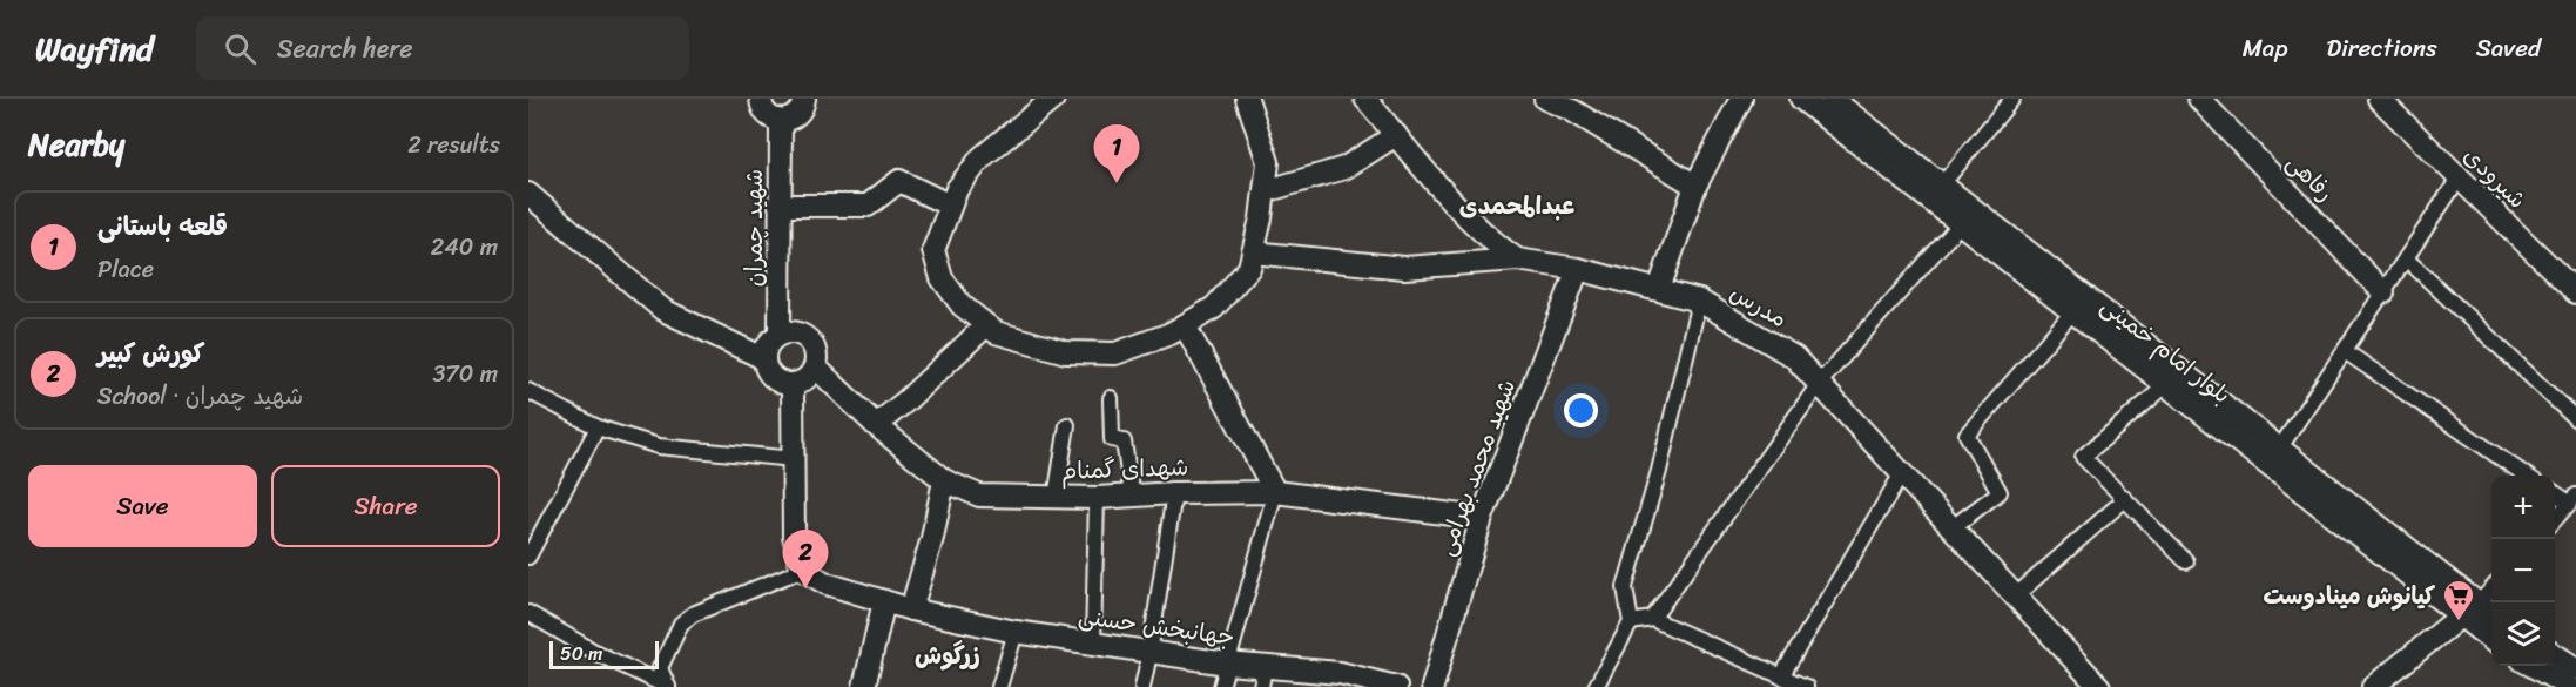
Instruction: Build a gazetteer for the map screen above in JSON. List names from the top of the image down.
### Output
{
  "streets": {
    "street": [
      "رفاهی",
      "شیرودی",
      "شهید چمران",
      "مدرس",
      "بلوار امام خمینی",
      "شهید محمد بهرامی",
      "شهدای گمنام",
      "جهانبخش حسنی"
    ]
  },
  "crossings": [
    ["شهید چمران", "شهدای گمنام"],
    ["مدرس", "شهید محمد بهرامی"],
    ["شهید محمد بهرامی", "شهدای گمنام"]
  ],
  "districts": ["عبدالمحمدی", "زرگوش"],
  "places": {
    "supermarket": ["کیانوش مینادوست"]
  },
  "scale_bar": "50 m",
  "page": {
    "header": "Wayfind",
    "search": "Search here",
    "nav": ["Map", "Directions", "Saved"],
    "heading": ["Nearby", "2 results"],
    "pins": ["1", "2"],
    "list": [
      {
        "mark": "1",
        "name": "قلعه باستانی",
        "note": "Place",
        "value": "240 m"
      },
      {
        "mark": "2",
        "name": "کورش کبیر",
        "note": "School · شهید چمران",
        "value": "370 m"
      }
    ],
    "buttons": ["Save", "Share"],
    "map_buttons": ["+", "−"],
    "scale": "50 m"
  }
}
